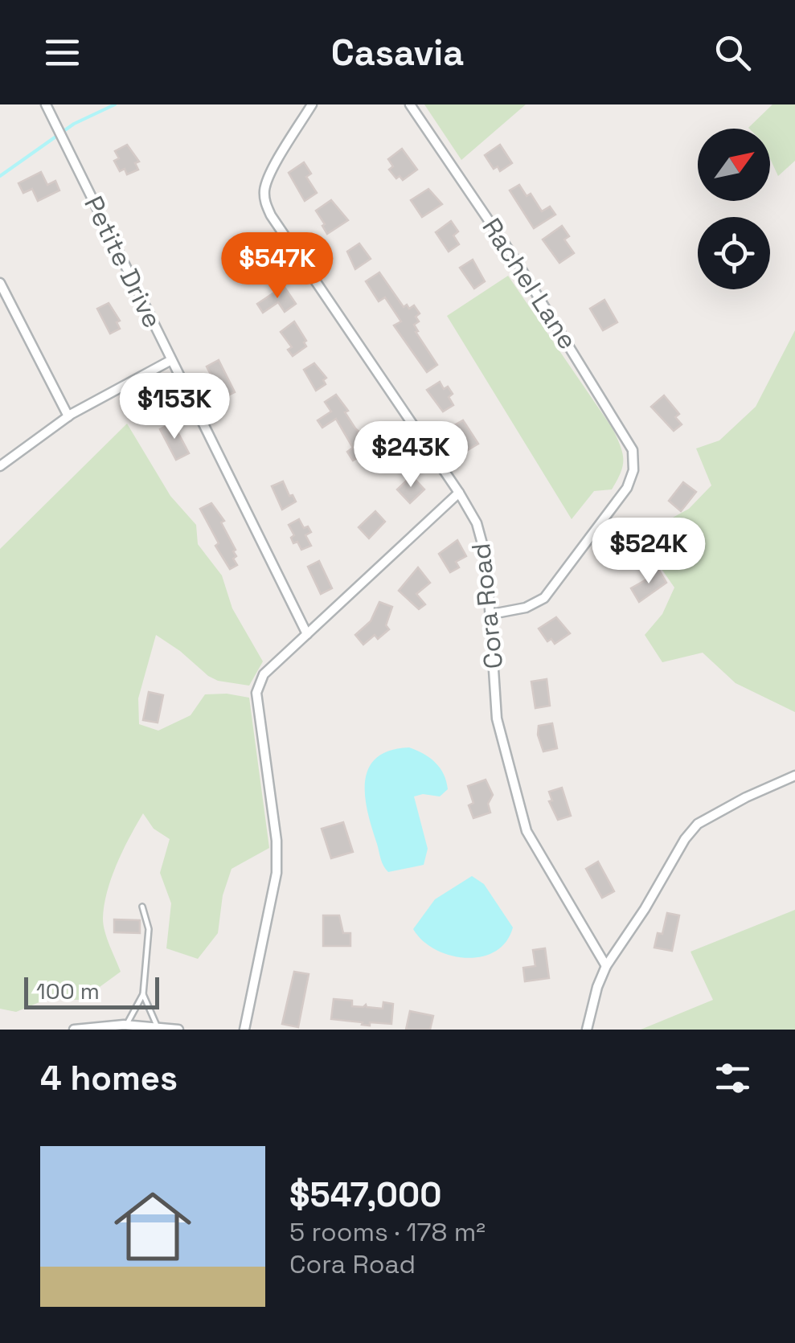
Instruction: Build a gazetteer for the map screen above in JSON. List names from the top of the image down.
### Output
{
  "streets": {
    "street": ["Petite Drive", "Rachel Lane", "Cora Road"]
  },
  "crossings": [
    ["Rachel Lane", "Cora Road"]
  ],
  "scale_bar": "100 m",
  "north": "top right",
  "page": {
    "header": "Casavia",
    "price": [
      "$547K",
      "$153K",
      "$243K",
      "$524K"
    ],
    "scale": "100 m",
    "heading": "4 homes",
    "list": [
      {
        "name": "$547,000",
        "note": "5 rooms · 178 m² · Cora Road"
      }
    ]
  }
}
